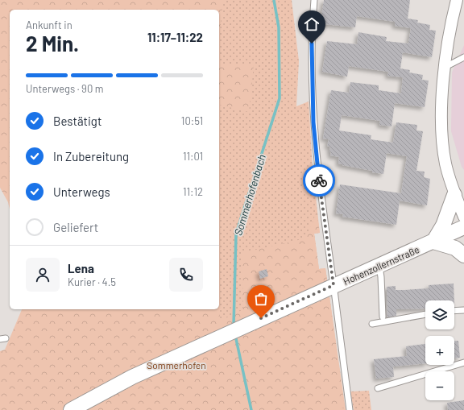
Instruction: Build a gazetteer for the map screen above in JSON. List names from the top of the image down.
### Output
{
  "streets": {
    "street": ["Hohenzollernstraße"]
  },
  "water": ["Sommerhofenbach"],
  "parks": ["Sommerhofen"],
  "page": {
    "heading": ["2 Min.", "Ankunft in", "11:17–11:22"],
    "panel": ["Lena", "Kurier · 4.5"],
    "bar": "Unterwegs · 90 m",
    "list": [
      ["Bestätigt", "10:51"],
      ["In Zubereitung", "11:01"],
      ["Unterwegs", "11:12"],
      "Geliefert"
    ],
    "map_buttons": ["+", "−"]
  }
}
